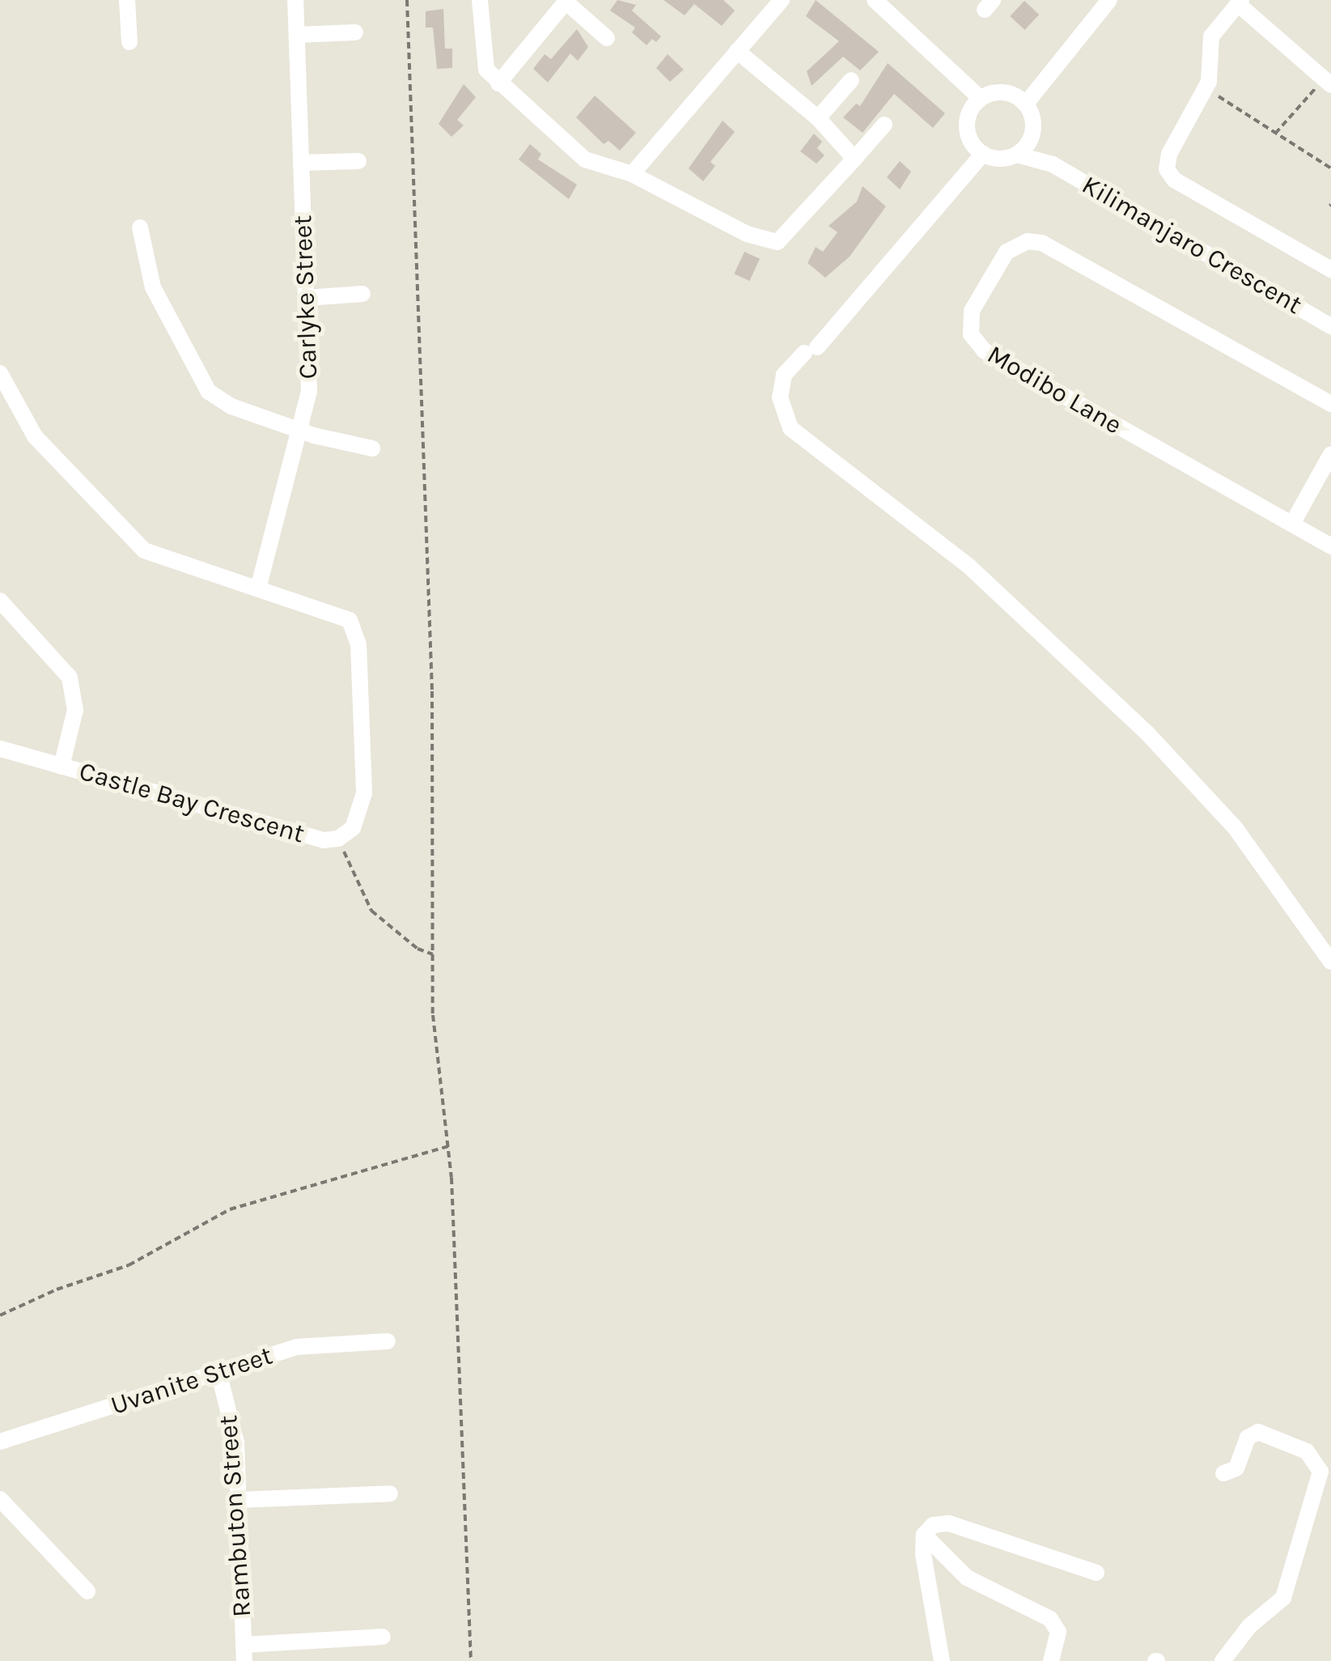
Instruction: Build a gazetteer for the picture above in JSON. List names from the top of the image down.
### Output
{
  "streets": {
    "street": [
      "Kilimanjaro Crescent",
      "Carlyke Street",
      "Modibo Lane",
      "Castle Bay Crescent",
      "Uvanite Street",
      "Rambuton Street"
    ]
  },
  "crossings": [
    ["Carlyke Street", "Castle Bay Crescent"],
    ["Uvanite Street", "Rambuton Street"]
  ]
}
